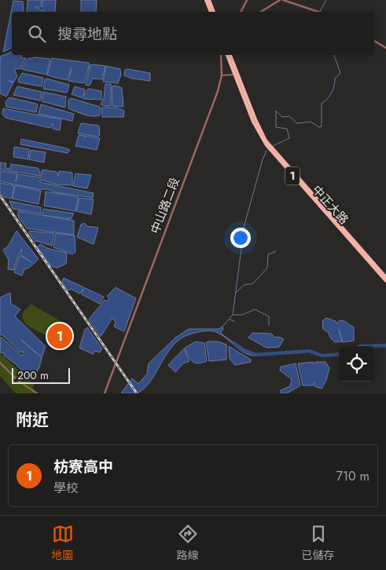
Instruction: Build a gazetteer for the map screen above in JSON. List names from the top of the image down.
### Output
{
  "streets": {
    "main road": ["1", "中正大路"],
    "street": ["中山路二段"]
  },
  "scale_bar": "200 m",
  "page": {
    "search": "搜尋地點",
    "pins": "1",
    "scale": "200 m",
    "heading": "附近",
    "list": [
      {
        "mark": "1",
        "name": "枋寮高中",
        "note": "學校",
        "value": "710 m"
      }
    ],
    "nav": ["地圖", "路線", "已儲存"]
  }
}
